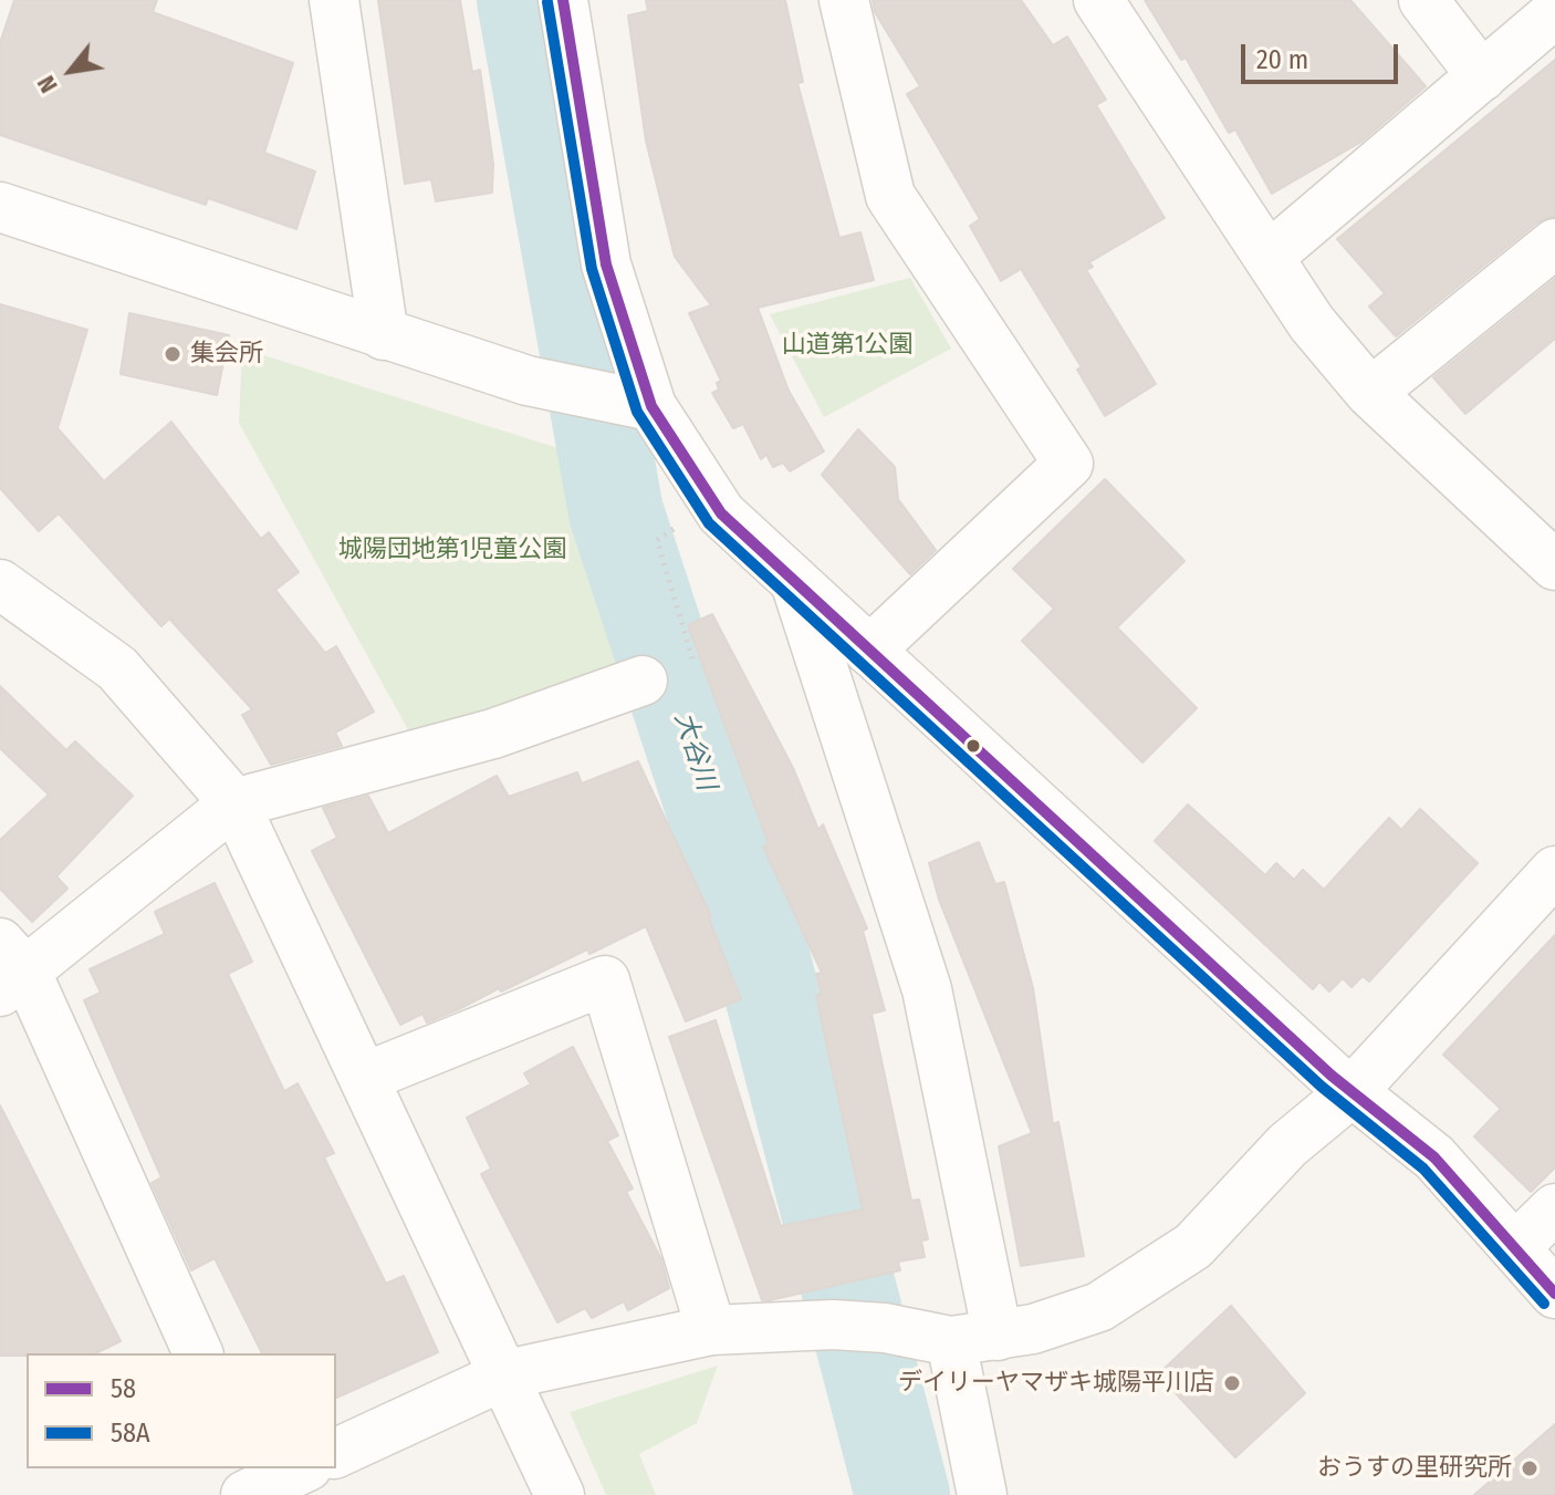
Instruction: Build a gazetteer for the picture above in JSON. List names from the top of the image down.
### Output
{
  "water": ["大谷川"],
  "parks": ["山道第1公園", "城陽団地第1児童公園"],
  "places": ["集会所", "デイリーヤマザキ城陽平川店", "おうすの里研究所"],
  "lines": ["transit line 58", "transit line 58A"],
  "legend": ["58", "58A"],
  "scale_bar": "20 m",
  "north": "bottom left"
}
